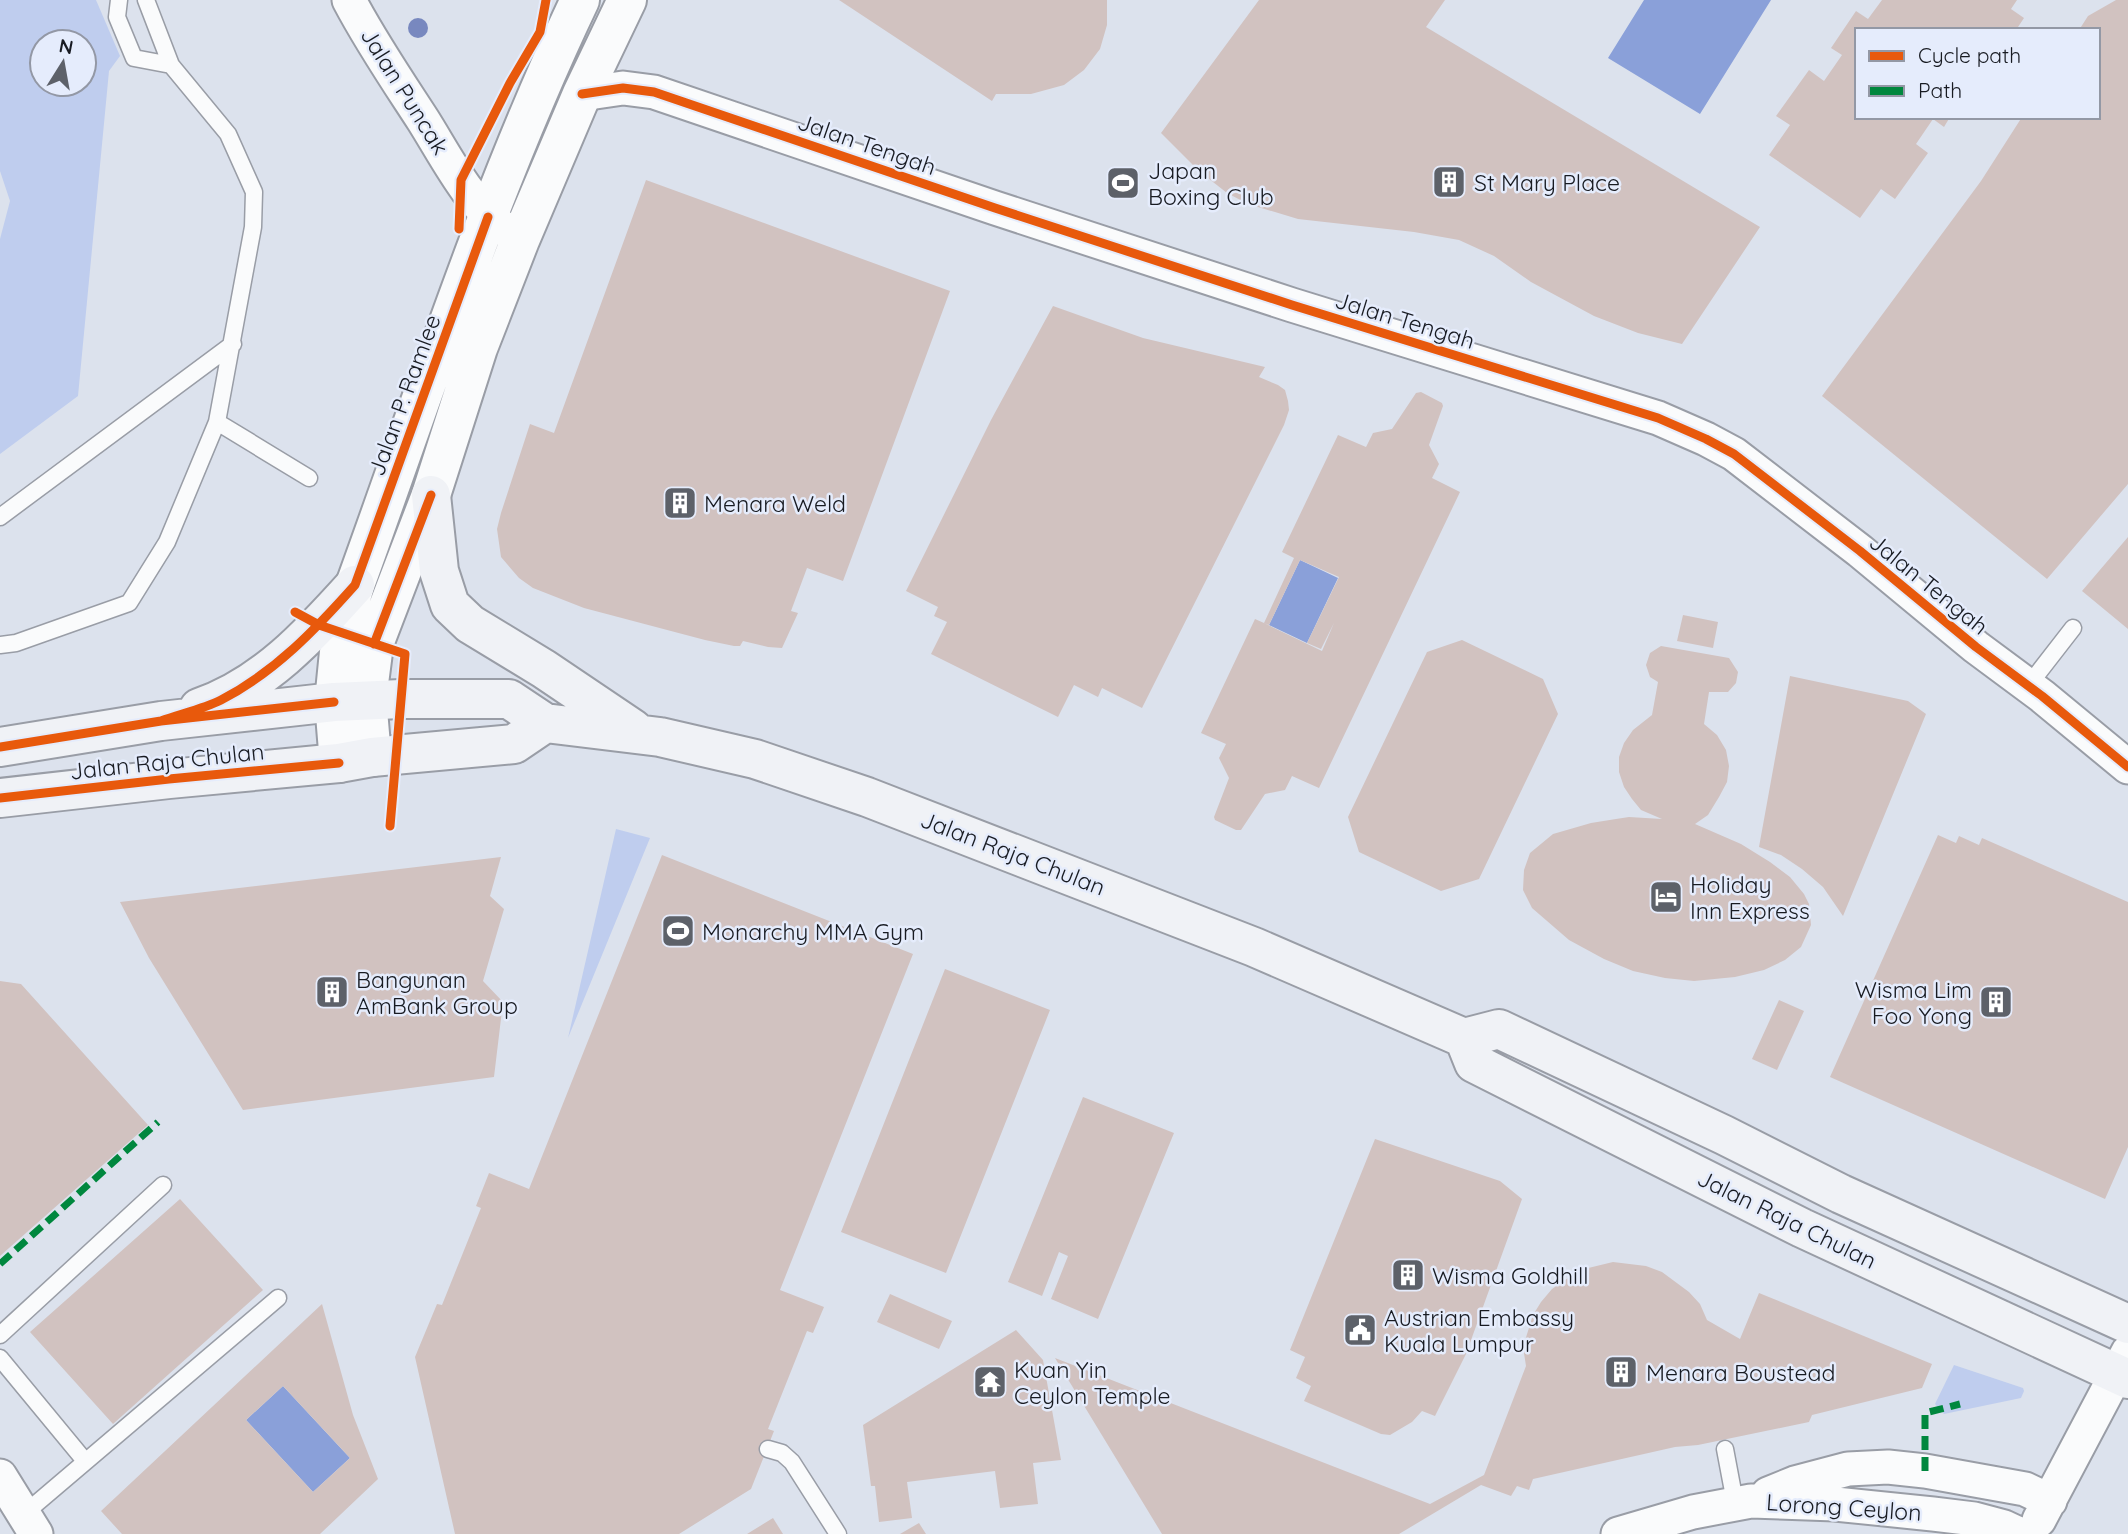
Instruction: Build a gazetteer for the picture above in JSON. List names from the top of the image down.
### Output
{
  "streets": {
    "main road": ["Jalan Raja Chulan"],
    "street": [
      "Jalan Puncak",
      "Jalan Tengah",
      "Jalan P. Ramlee",
      "Lorong Ceylon"
    ]
  },
  "crossings": [
    ["Jalan Puncak", "Jalan P. Ramlee"],
    ["Jalan Tengah", "Jalan P. Ramlee"],
    ["Jalan P. Ramlee", "Jalan Raja Chulan"]
  ],
  "places": {
    "building": [
      "St Mary Place",
      "Menara Weld",
      "Bangunan AmBank Group",
      "Wisma Lim Foo Yong",
      "Wisma Goldhill",
      "Menara Boustead"
    ],
    "sports": ["Japan Boxing Club", "Monarchy MMA Gym"],
    "hotel": ["Holiday Inn Express"],
    "public building": ["Austrian Embassy Kuala Lumpur"],
    "temple": ["Kuan Yin Ceylon Temple"]
  },
  "legend": ["Cycle path", "Path"],
  "north": "top"
}
